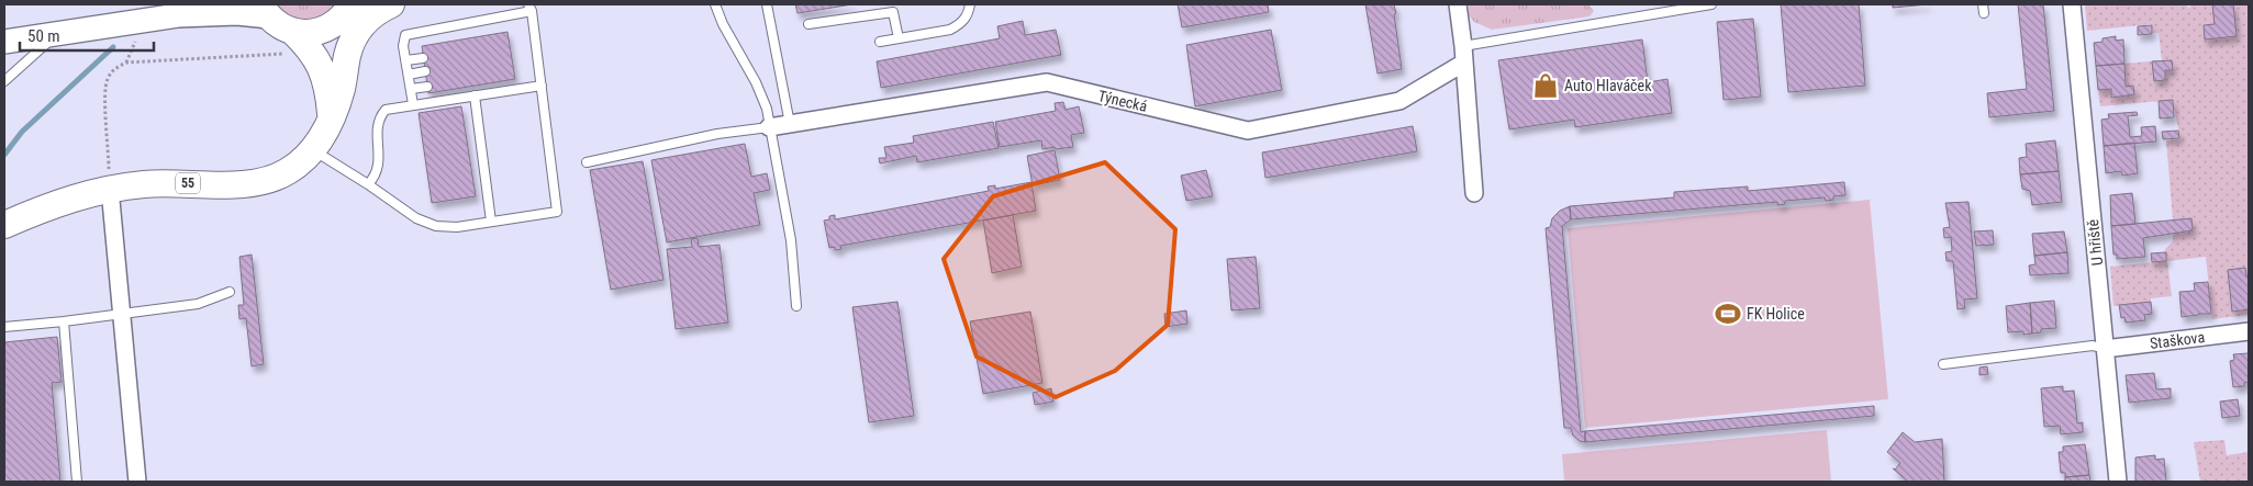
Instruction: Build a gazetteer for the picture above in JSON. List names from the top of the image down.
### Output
{
  "streets": {
    "main road": ["55"],
    "street": ["Týnecká", "U hřiště", "Staškova"]
  },
  "crossings": [
    ["U hřiště", "Staškova"]
  ],
  "places": {
    "shop": ["Auto Hlaváček"],
    "sports": ["FK Holice"]
  },
  "scale_bar": "50 m"
}
